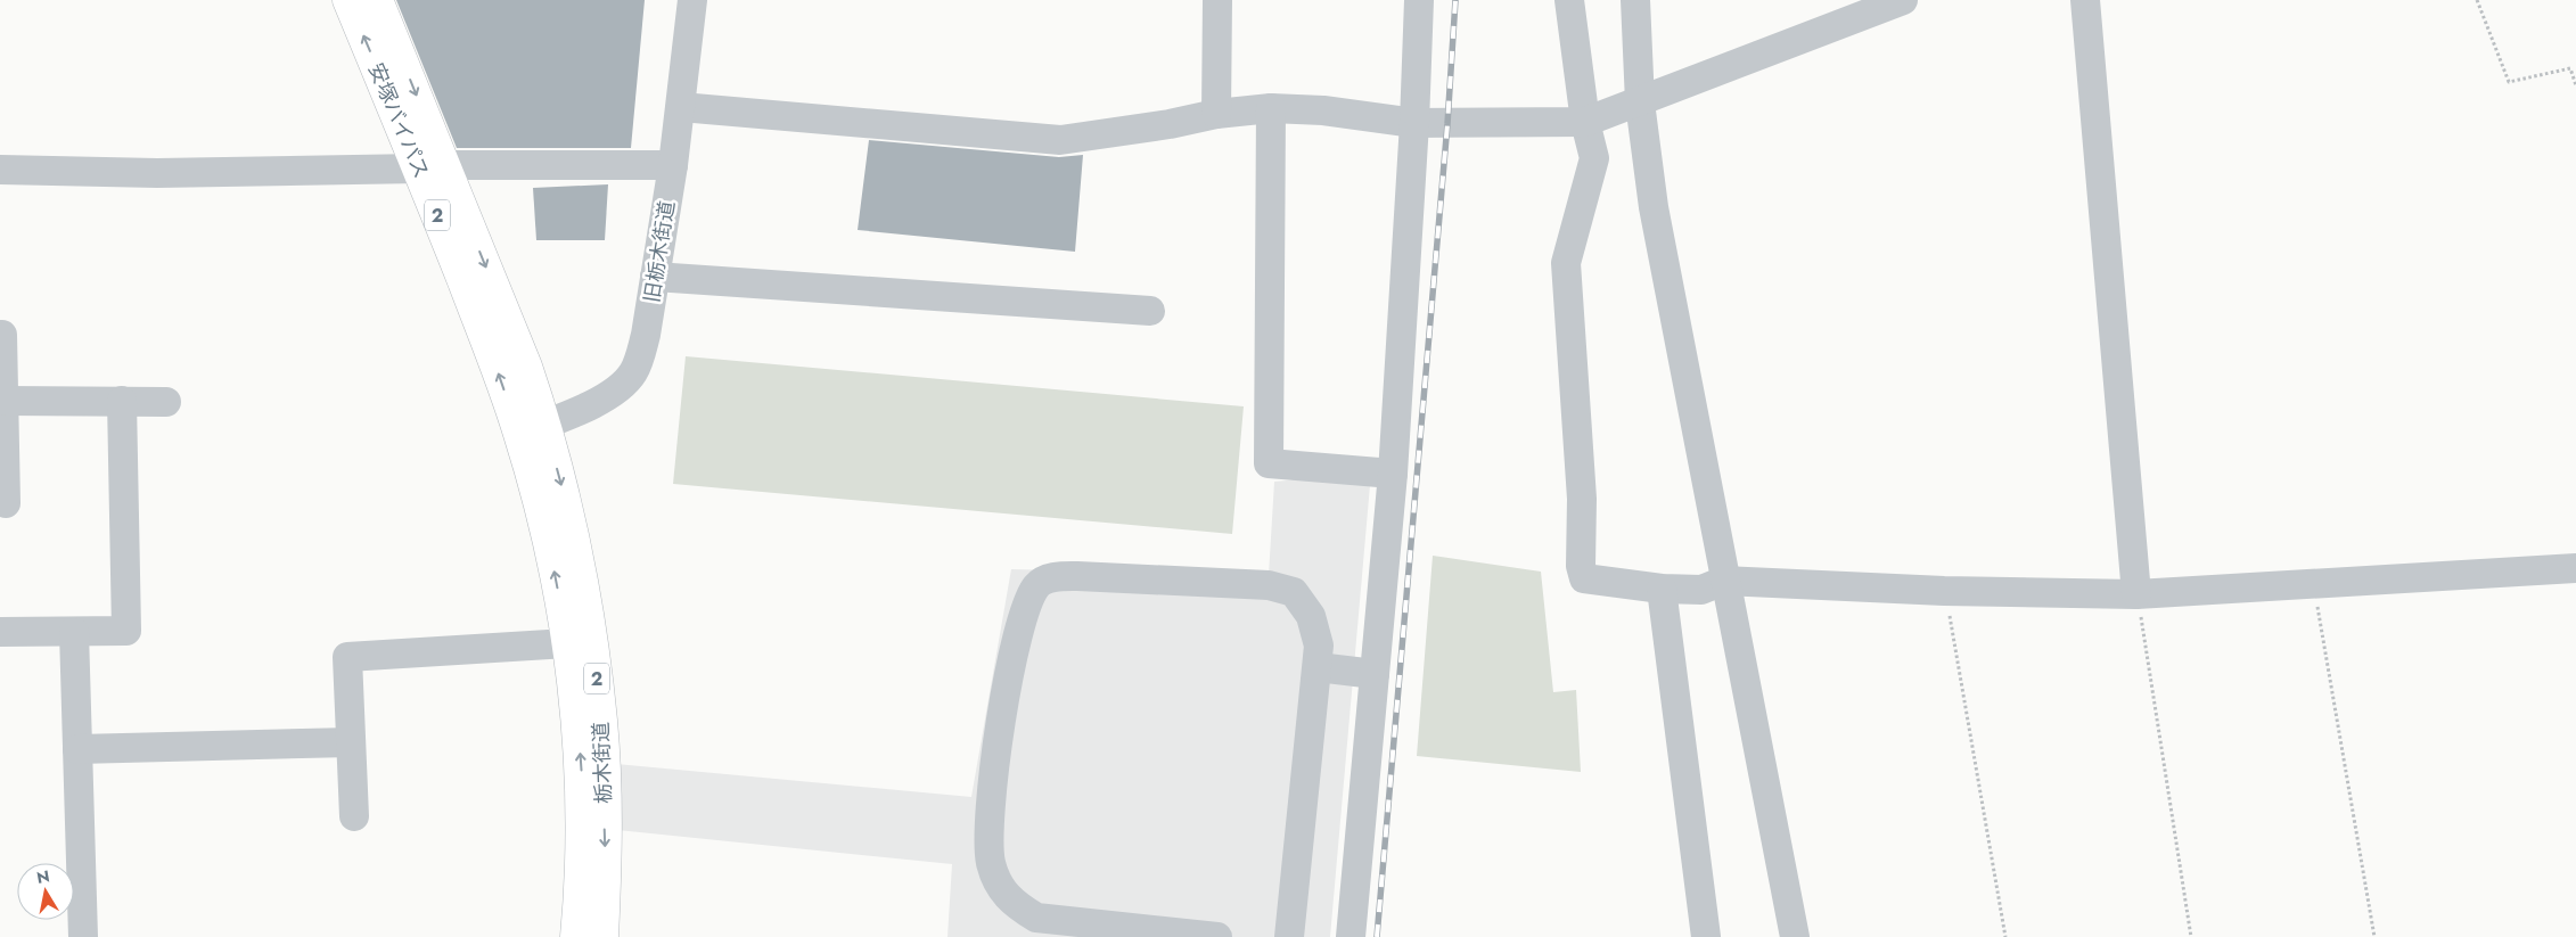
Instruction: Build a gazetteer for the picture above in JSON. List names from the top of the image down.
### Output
{
  "streets": {
    "main road": ["安塚バイパス", "2", "栃木街道"],
    "street": ["旧栃木街道"]
  },
  "crossings": [
    ["安塚バイパス", "旧栃木街道"],
    ["安塚バイパス", "栃木街道"],
    ["旧栃木街道", "栃木街道"]
  ],
  "north": "top"
}
